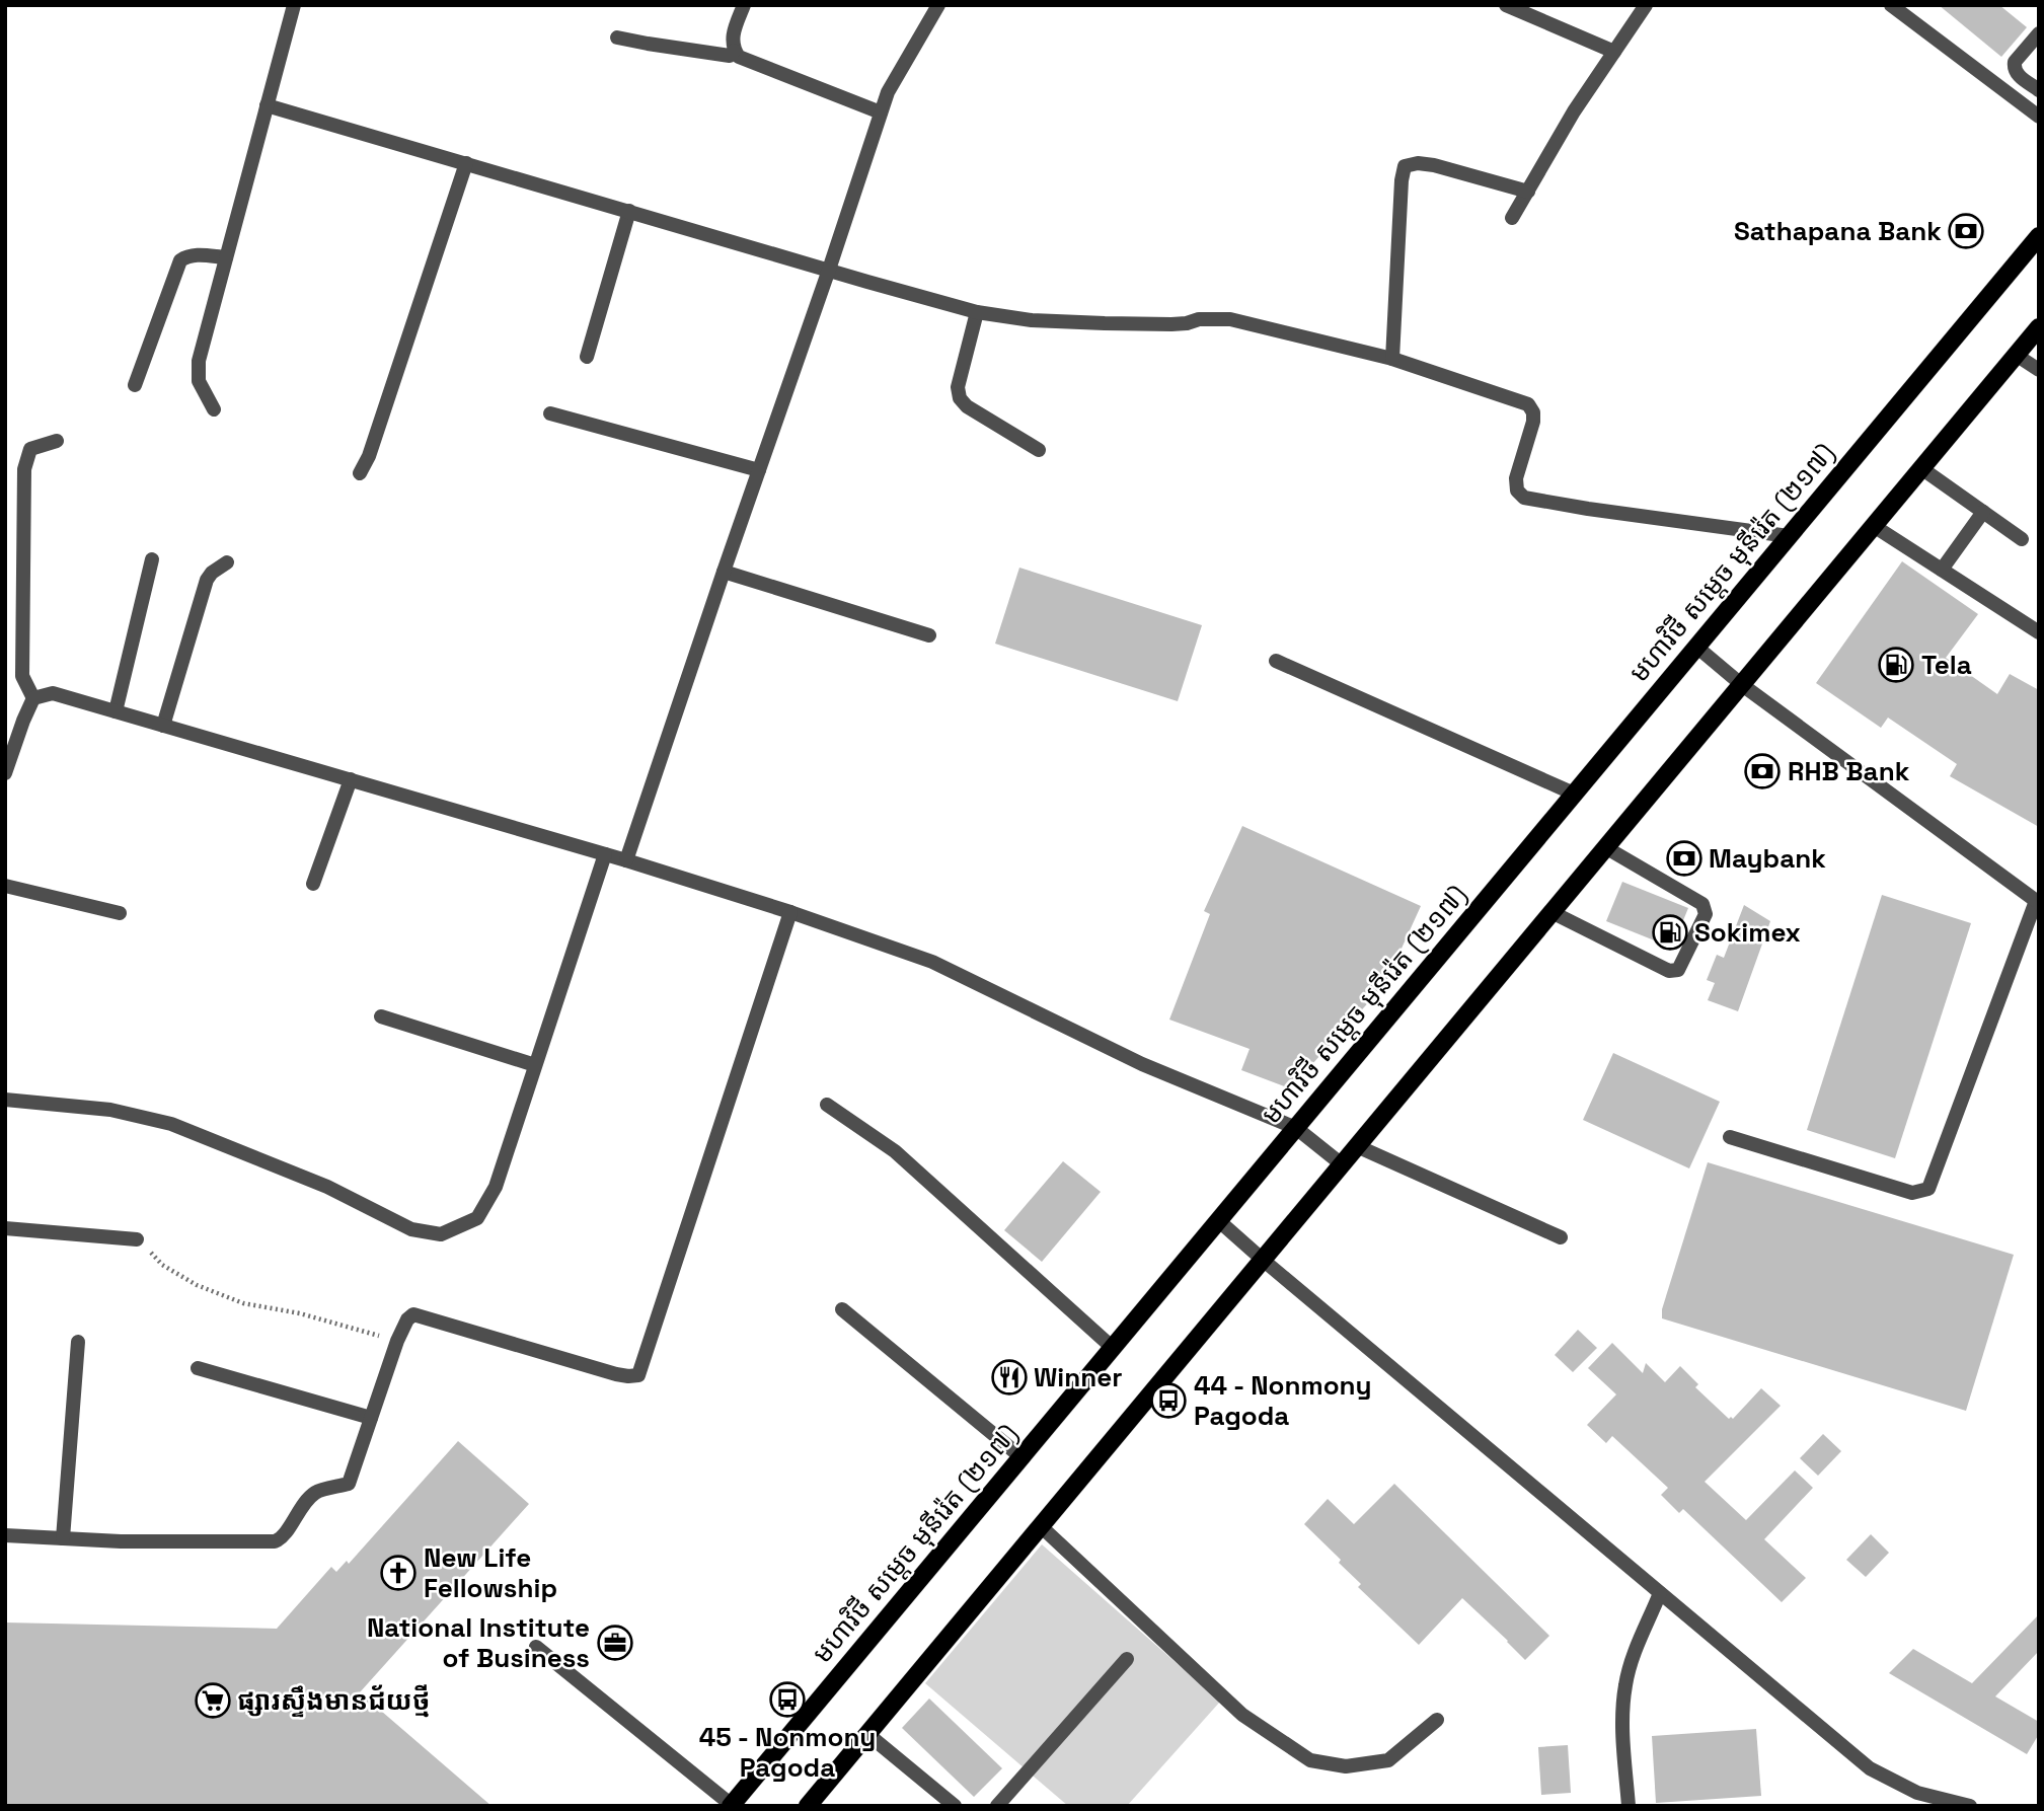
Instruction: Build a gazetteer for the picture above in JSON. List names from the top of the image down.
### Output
{
  "streets": {
    "main road": ["មហាវិថី សម្តេច មុនីរ៉េត (២១៧)"]
  },
  "places": {
    "bank": ["Sathapana Bank", "RHB Bank", "Maybank"],
    "fuel station": ["Tela", "Sokimex"],
    "restaurant": ["Winner"],
    "bus stop": ["44 - Nonmony Pagoda", "45 - Nonmony Pagoda"],
    "church": ["New Life Fellowship"],
    "office": ["National Institute of Business"],
    "supermarket": ["ផ្សារស្ទឹងមានជ័យថ្មី"]
  }
}
